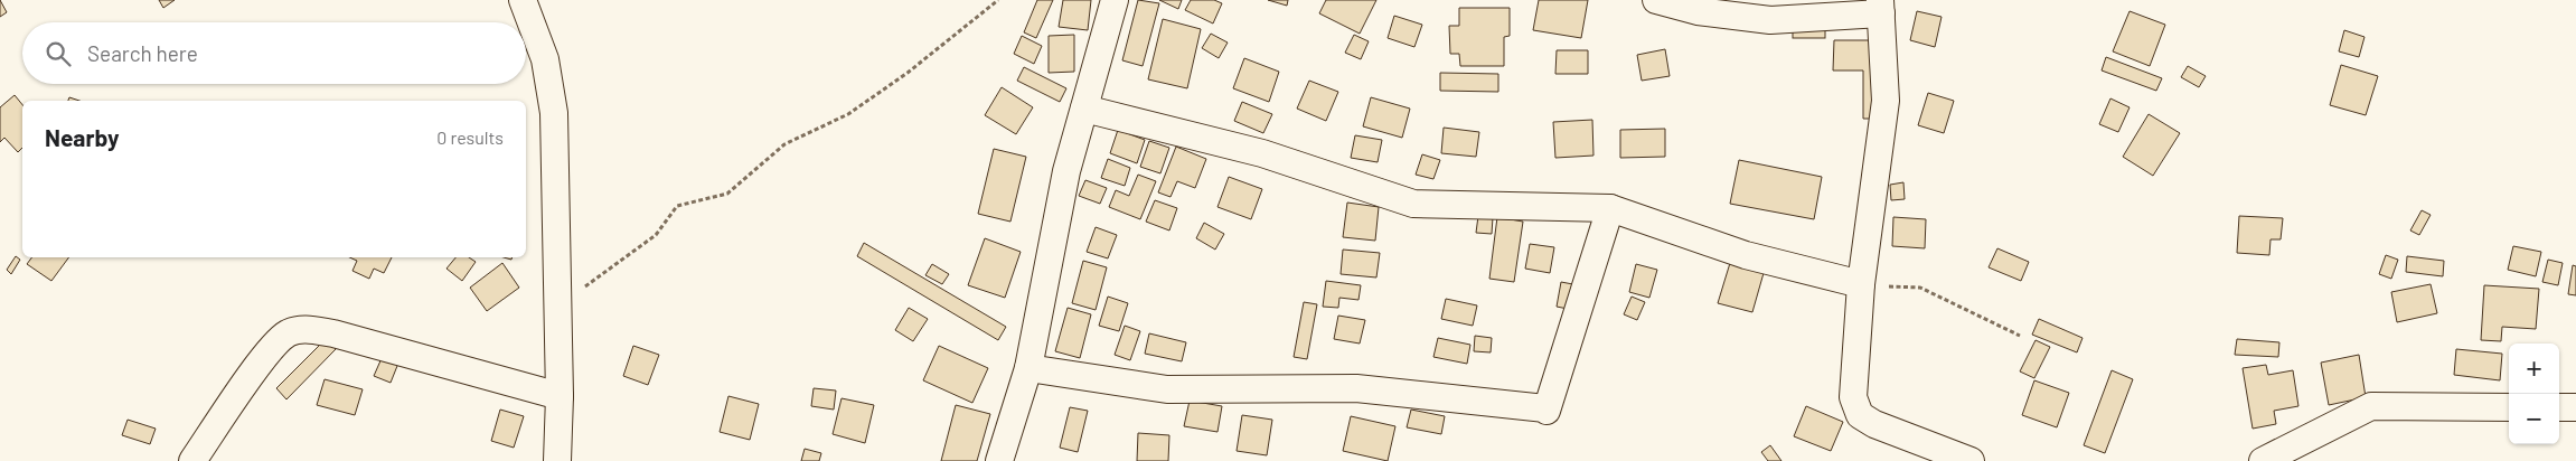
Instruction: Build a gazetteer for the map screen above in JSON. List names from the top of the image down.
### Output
{
  "page": {
    "search": "Search here",
    "heading": ["Nearby", "0 results"],
    "map_buttons": ["+", "−"]
  }
}
